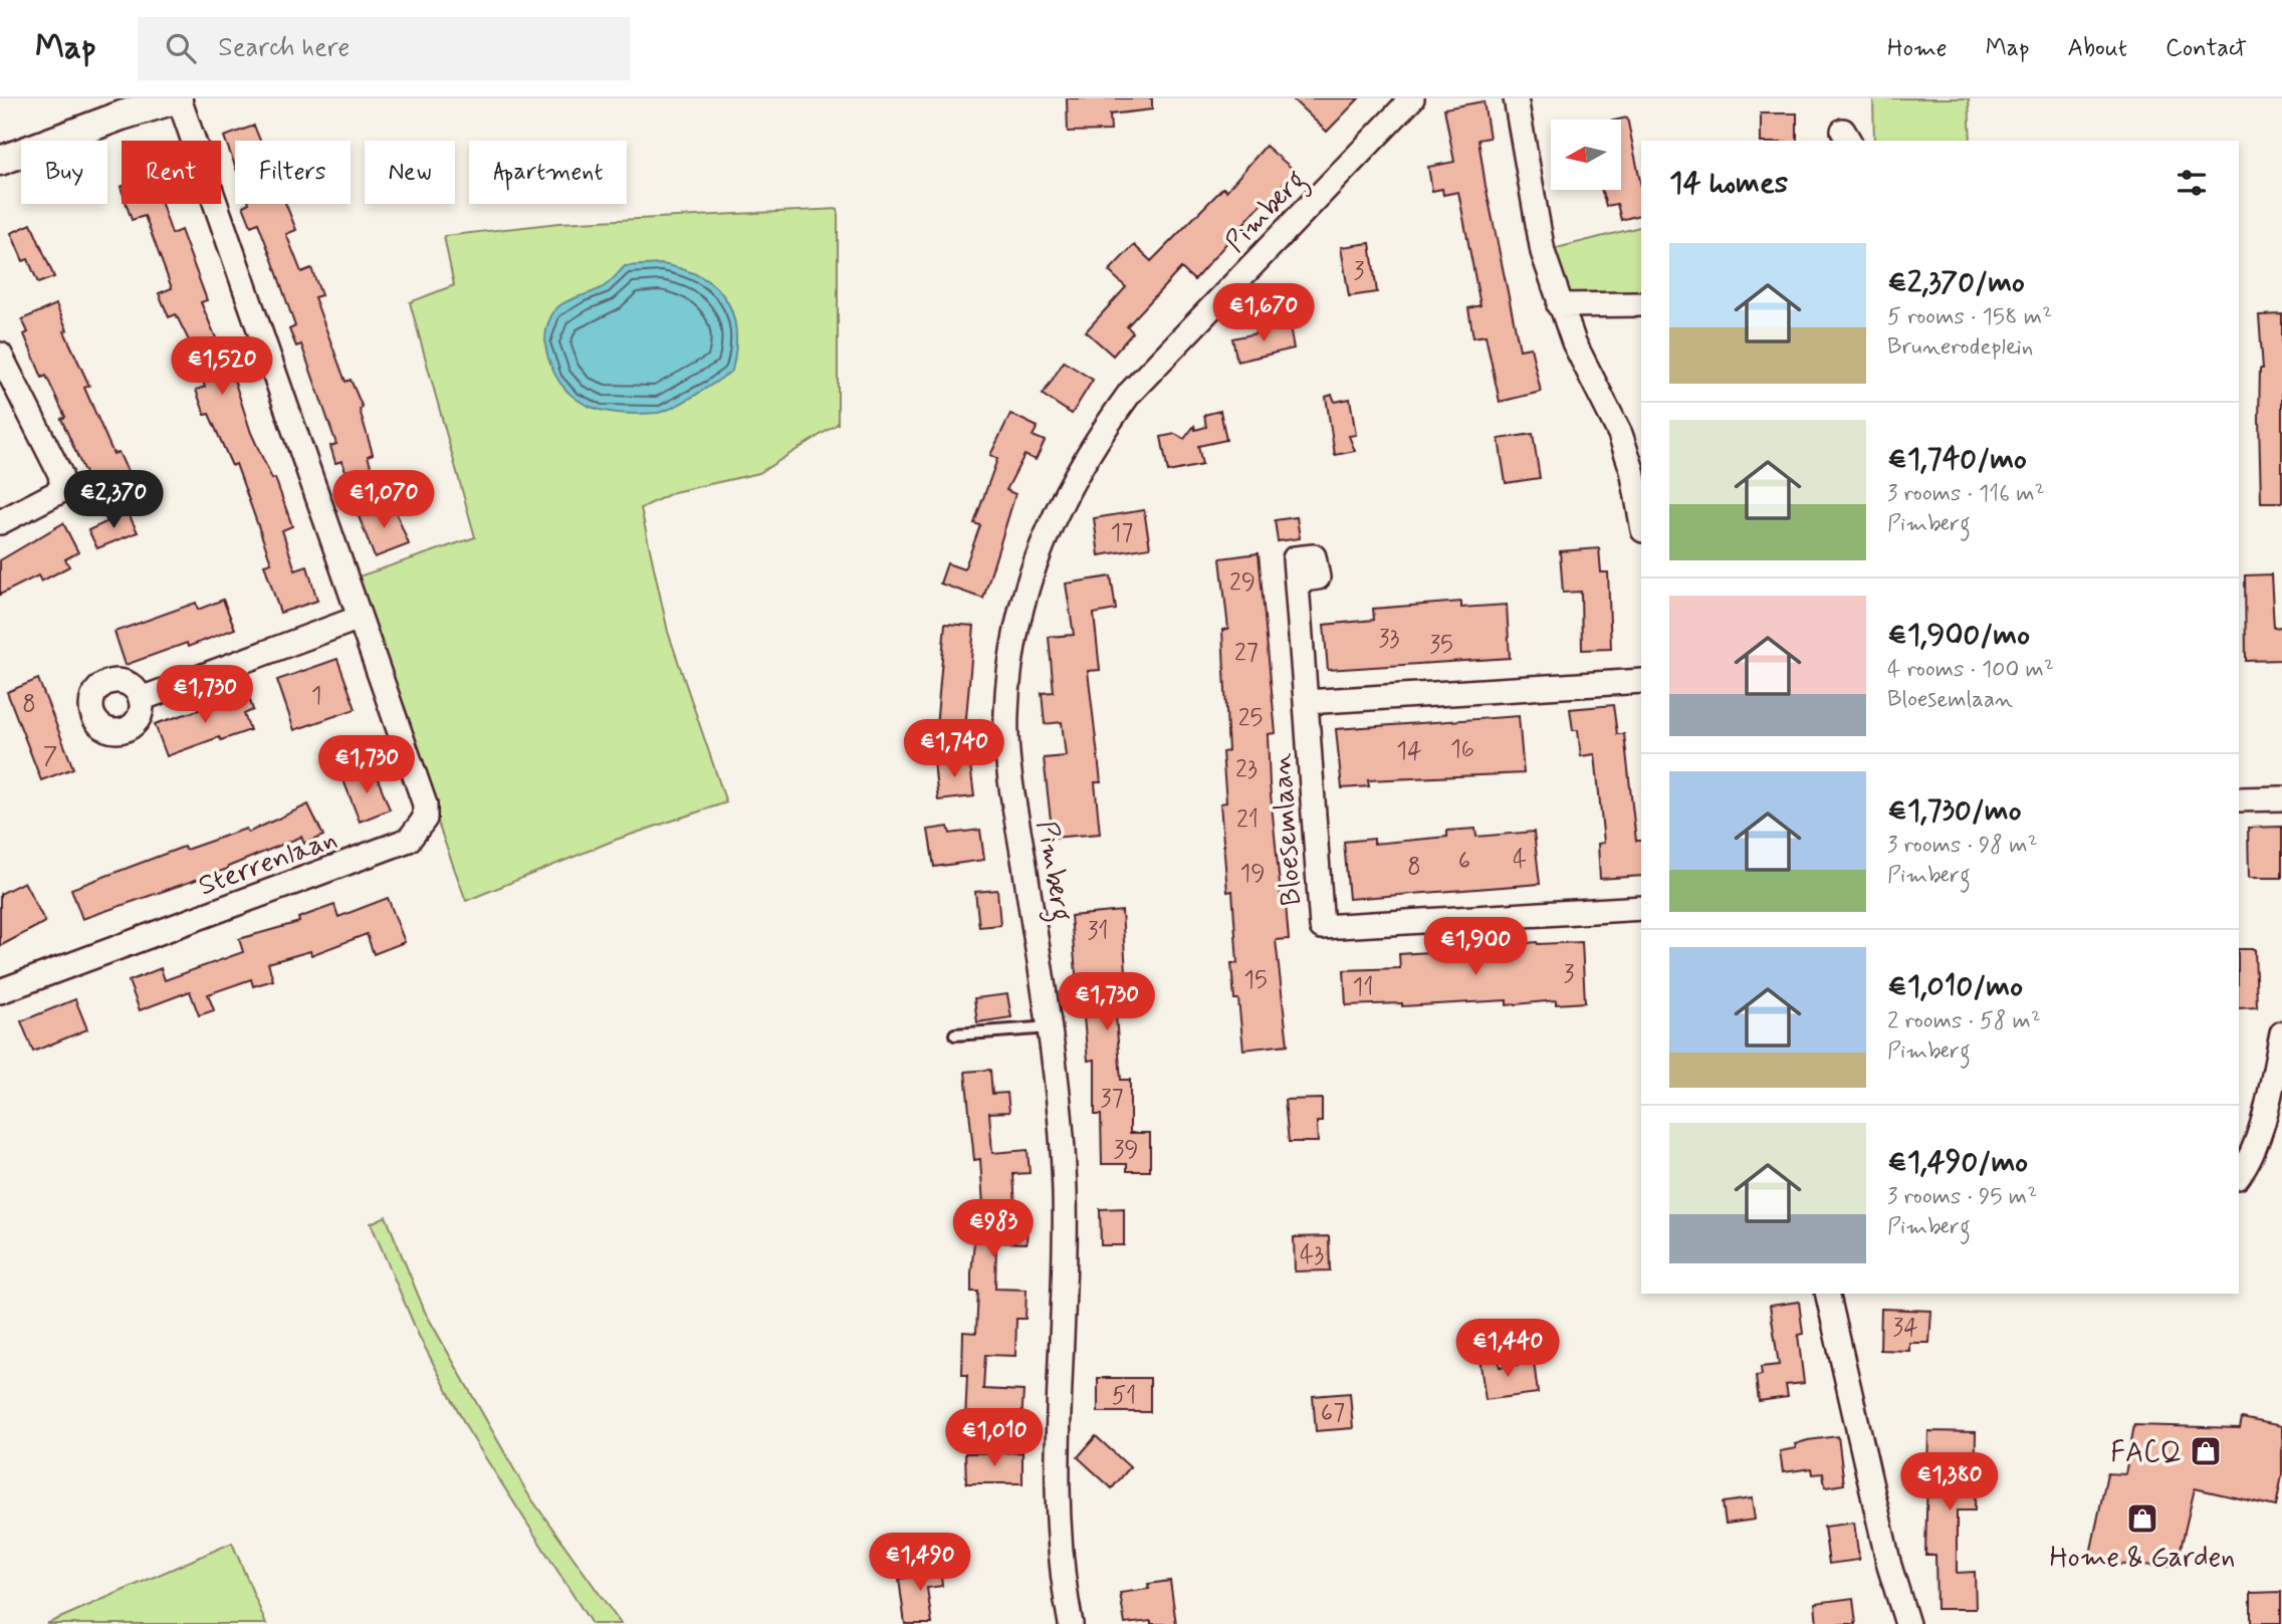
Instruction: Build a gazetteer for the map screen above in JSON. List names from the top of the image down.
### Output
{
  "streets": {
    "street": ["Pimberg", "Bloesemlaan", "Sterrenlaan"]
  },
  "places": {
    "shop": ["FACQ", "Home & Garden"]
  },
  "house_numbers": [
    "3",
    "17",
    "29",
    "33",
    "35",
    "27",
    "1",
    "8",
    "25",
    "16",
    "14",
    "7",
    "23",
    "21",
    "4",
    "6",
    "8",
    "19",
    "31",
    "3",
    "15",
    "11",
    "37",
    "39",
    "43",
    "34",
    "51",
    "67"
  ],
  "north": "left",
  "page": {
    "header": "Map",
    "search": "Search here",
    "nav": [
      "Home",
      "Map",
      "About",
      "Contact"
    ],
    "chip": [
      "Buy",
      "Rent",
      "Filters",
      "New",
      "Apartment"
    ],
    "heading": "14 homes",
    "list": [
      {
        "name": "€2,370/mo",
        "note": "5 rooms · 158 m² · Brunerodeplein"
      },
      {
        "name": "€1,740/mo",
        "note": "3 rooms · 116 m² · Pimberg"
      },
      {
        "name": "€1,900/mo",
        "note": "4 rooms · 100 m² · Bloesemlaan"
      },
      {
        "name": "€1,730/mo",
        "note": "3 rooms · 98 m² · Pimberg"
      },
      {
        "name": "€1,010/mo",
        "note": "2 rooms · 58 m² · Pimberg"
      },
      {
        "name": "€1,490/mo",
        "note": "3 rooms · 95 m² · Pimberg"
      }
    ],
    "price": [
      "€1,670",
      "€1,520",
      "€2,370",
      "€1,070",
      "€1,730",
      "€1,740",
      "€1,730",
      "€1,900",
      "€1,730",
      "€983",
      "€1,440",
      "€1,010",
      "€1,380",
      "€1,490"
    ]
  }
}
